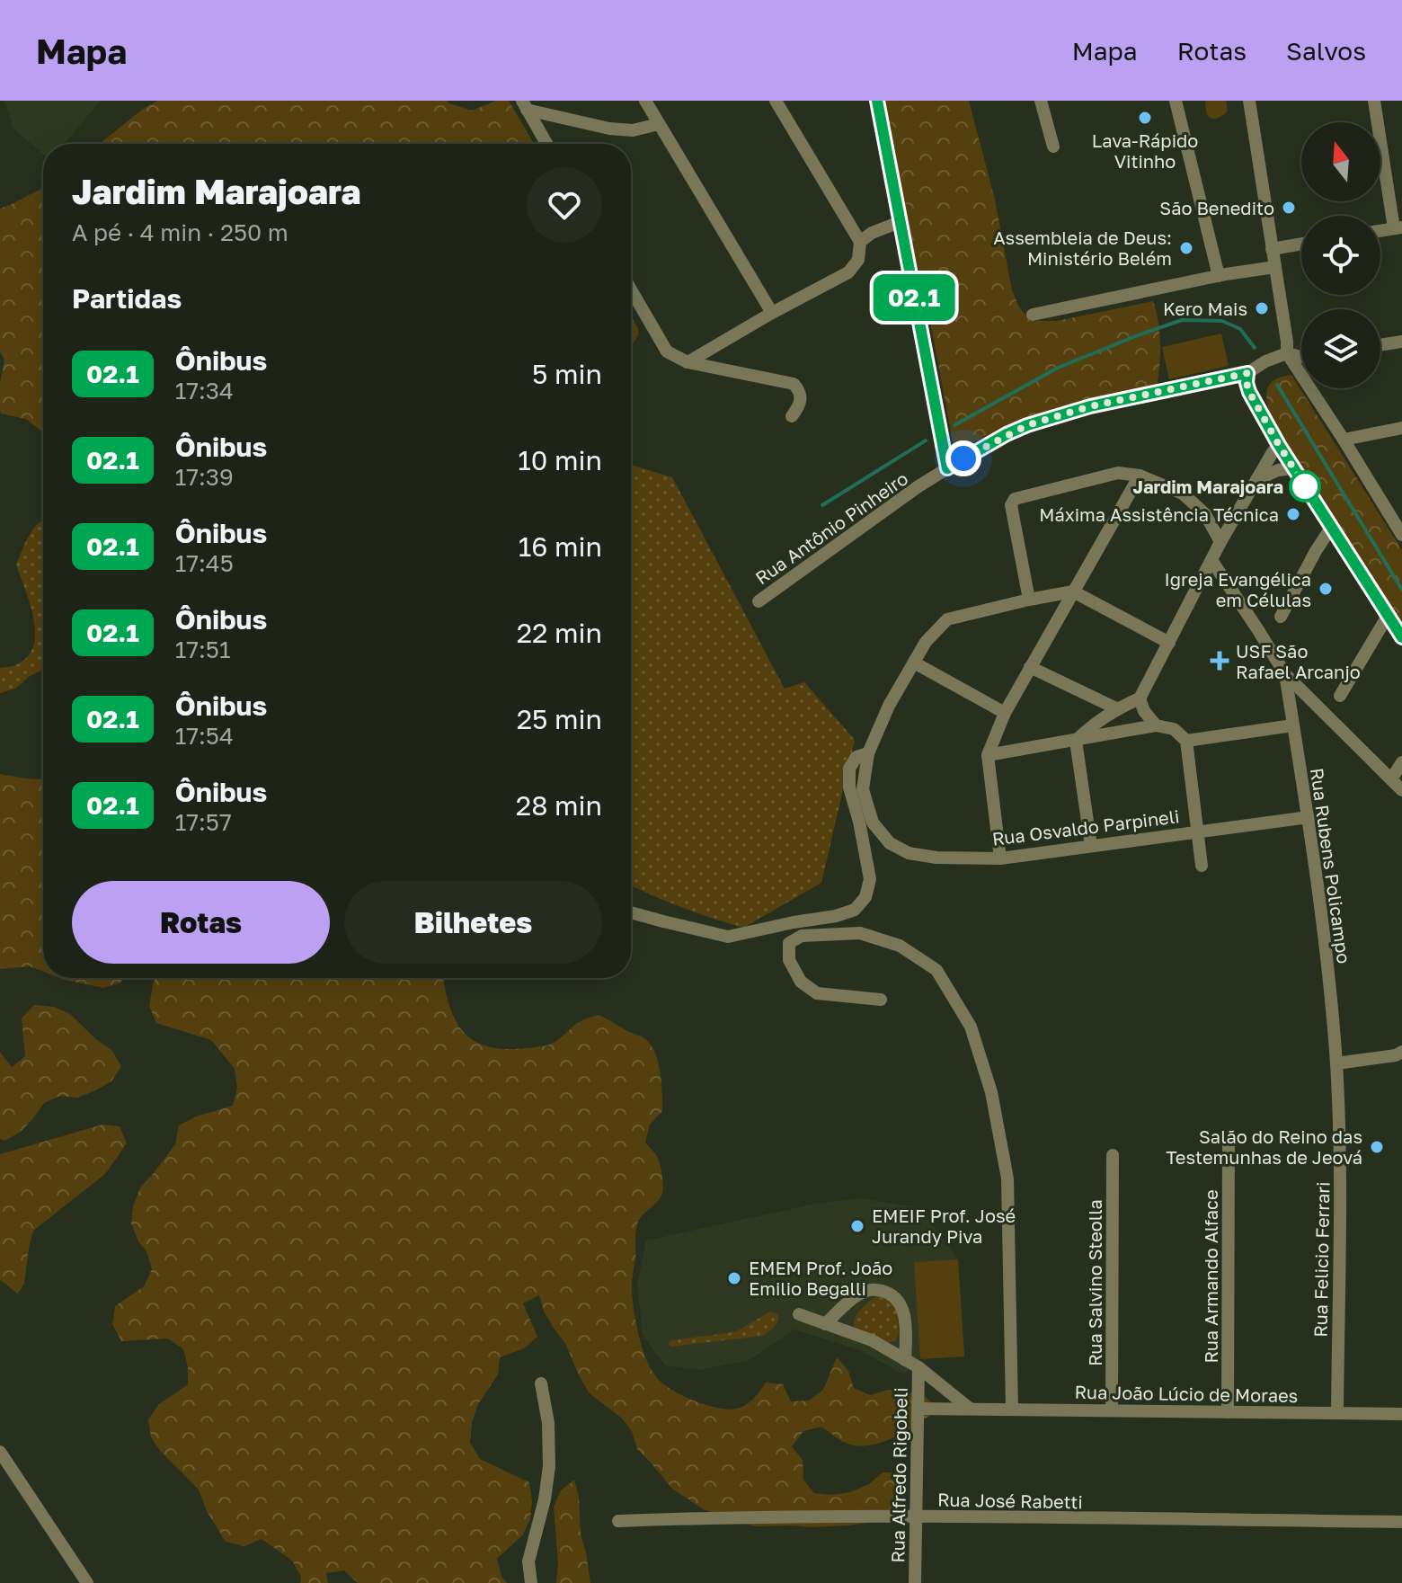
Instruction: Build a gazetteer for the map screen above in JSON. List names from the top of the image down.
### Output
{
  "streets": {
    "street": [
      "Rua Antônio Pinheiro",
      "Rua Osvaldo Parpineli",
      "Rua Rubens Policampo",
      "Rua Felicio Ferrari",
      "Rua Armando Alface",
      "Rua Salvino Steolla",
      "Rua João Lúcio de Moraes",
      "Rua Alfredo Rigobeli",
      "Rua José Rabetti"
    ]
  },
  "crossings": [
    ["Rua Osvaldo Parpineli", "Rua Rubens Policampo"],
    ["Rua Rubens Policampo", "Rua Felicio Ferrari"],
    ["Rua Felicio Ferrari", "Rua João Lúcio de Moraes"],
    ["Rua Armando Alface", "Rua João Lúcio de Moraes"],
    ["Rua Salvino Steolla", "Rua João Lúcio de Moraes"],
    ["Rua João Lúcio de Moraes", "Rua Alfredo Rigobeli"],
    ["Rua Alfredo Rigobeli", "Rua José Rabetti"]
  ],
  "places": {
    "other": [
      "Lava-Rápido Vitinho",
      "São Benedito",
      "Assembleia de Deus: Ministério Belém",
      "Kero Mais",
      "Jardim Marajoara",
      "Máxima Assistência Técnica",
      "Igreja Evangélica em Células",
      "Salão do Reino das Testemunhas de Jeová",
      "EMEIF Prof. José Jurandy Piva",
      "EMEM Prof. João Emilio Begalli"
    ],
    "health": ["USF São Rafael Arcanjo"]
  },
  "lines": ["bus line 02.1"],
  "north": "top",
  "page": {
    "header": "Mapa",
    "nav": ["Mapa", "Rotas", "Salvos"],
    "on_map": "02.1",
    "heading": [
      ["Jardim Marajoara", "A pé · 4 min · 250 m"],
      "Partidas"
    ],
    "list": [
      {
        "mark": "02.1",
        "name": "Ônibus",
        "note": "17:34",
        "value": "5 min"
      },
      {
        "mark": "02.1",
        "name": "Ônibus",
        "note": "17:39",
        "value": "10 min"
      },
      {
        "mark": "02.1",
        "name": "Ônibus",
        "note": "17:45",
        "value": "16 min"
      },
      {
        "mark": "02.1",
        "name": "Ônibus",
        "note": "17:51",
        "value": "22 min"
      },
      {
        "mark": "02.1",
        "name": "Ônibus",
        "note": "17:54",
        "value": "25 min"
      },
      {
        "mark": "02.1",
        "name": "Ônibus",
        "note": "17:57",
        "value": "28 min"
      }
    ],
    "buttons": ["Rotas", "Bilhetes"]
  }
}
